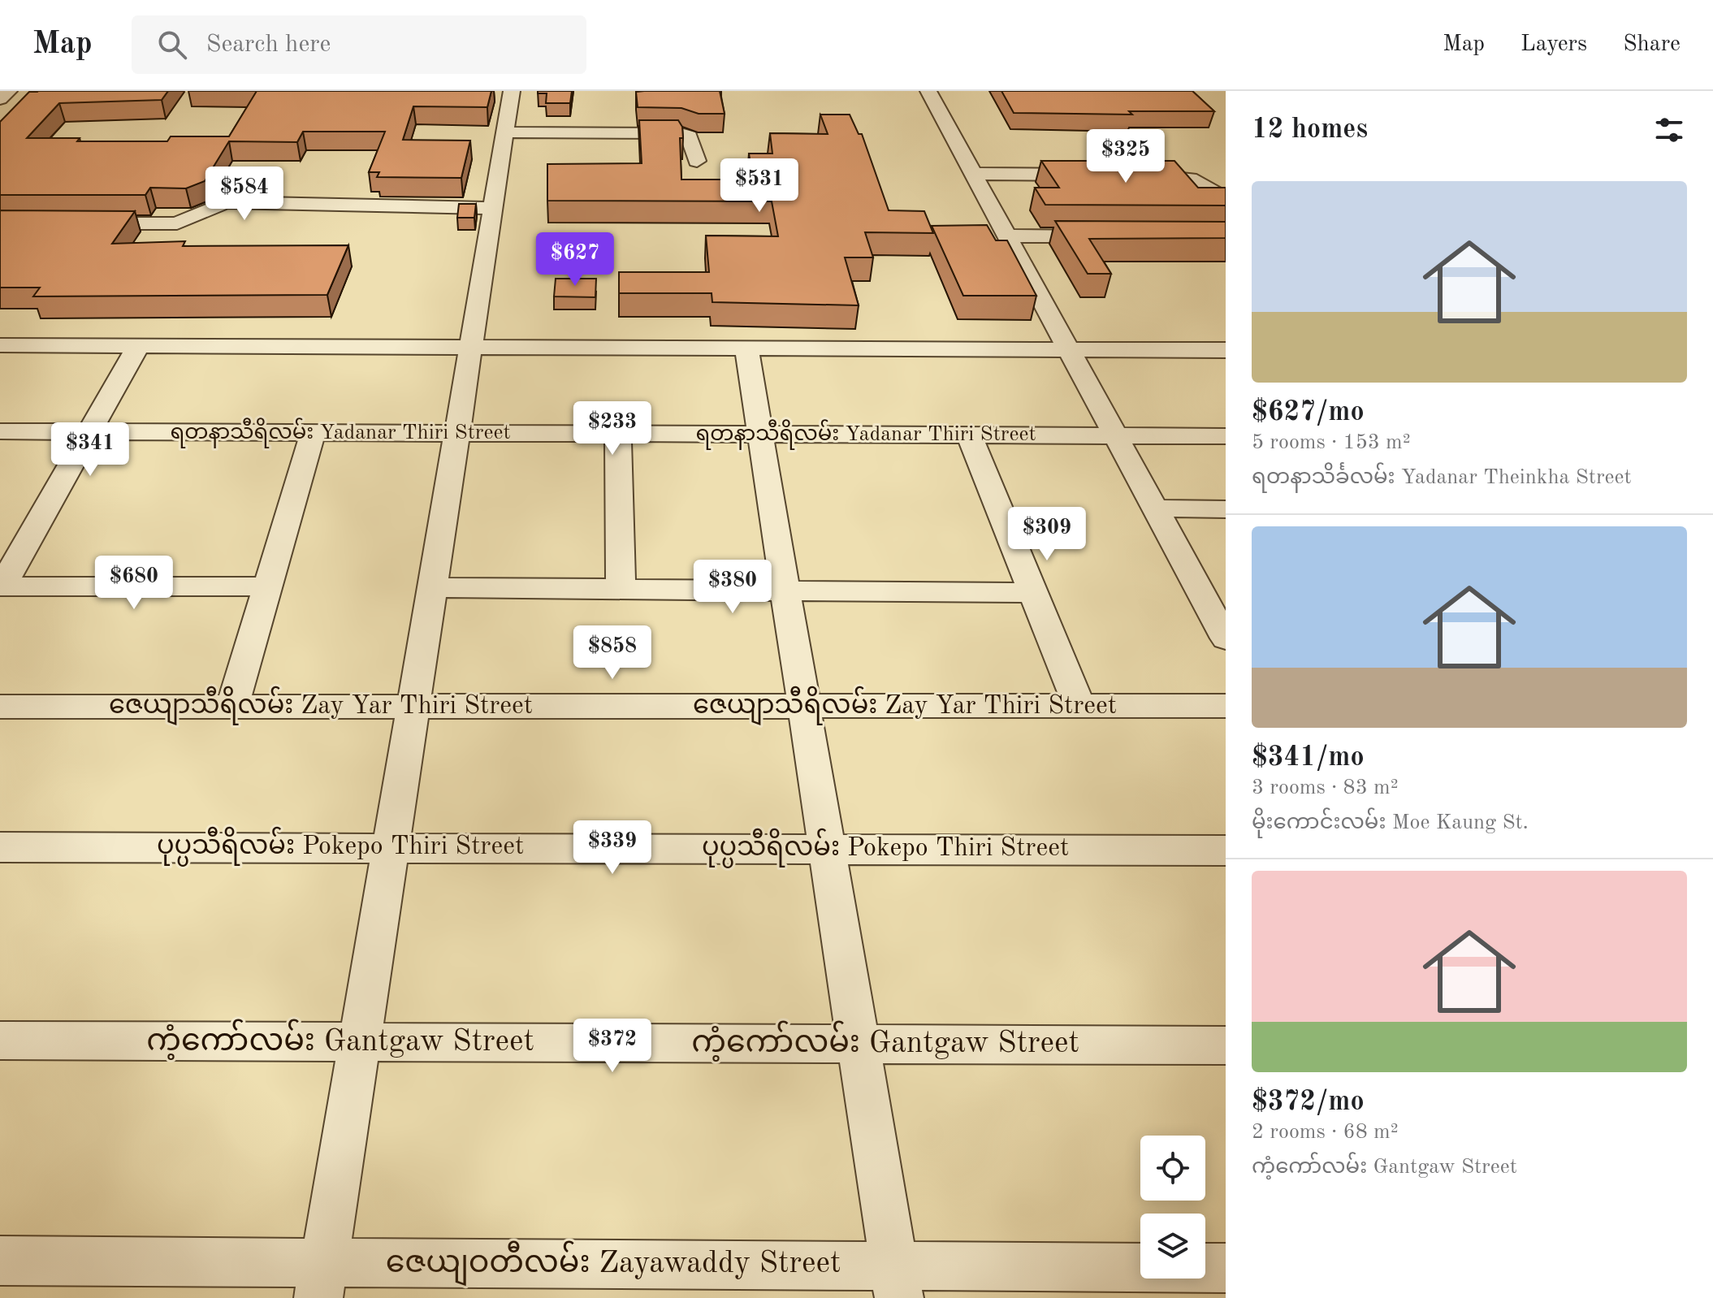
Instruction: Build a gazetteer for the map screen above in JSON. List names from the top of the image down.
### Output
{
  "streets": {
    "street": [
      "ရတနာသီရိလမ်း Yadanar Thiri Street",
      "ဇေယျာသီရိလမ်း Zay Yar Thiri Street",
      "ပုပ္ပသီရိလမ်း Pokepo Thiri Street",
      "ကံ့ကော်လမ်း Gantgaw Street",
      "ဇေယျဝတီလမ်း Zayawaddy Street"
    ]
  },
  "page": {
    "header": "Map",
    "search": "Search here",
    "nav": ["Map", "Layers", "Share"],
    "heading": "12 homes",
    "price": [
      "$325",
      "$531",
      "$584",
      "$627",
      "$233",
      "$341",
      "$309",
      "$680",
      "$380",
      "$858",
      "$339",
      "$372"
    ],
    "list": [
      {
        "name": "$627/mo",
        "note": "5 rooms · 153 m² · ရတနာသိင်္ခလမ်း Yadanar Theinkha Street"
      },
      {
        "name": "$341/mo",
        "note": "3 rooms · 83 m² · မိုးကောင်းလမ်း Moe Kaung St."
      },
      {
        "name": "$372/mo",
        "note": "2 rooms · 68 m² · ကံ့ကော်လမ်း Gantgaw Street"
      }
    ]
  }
}
